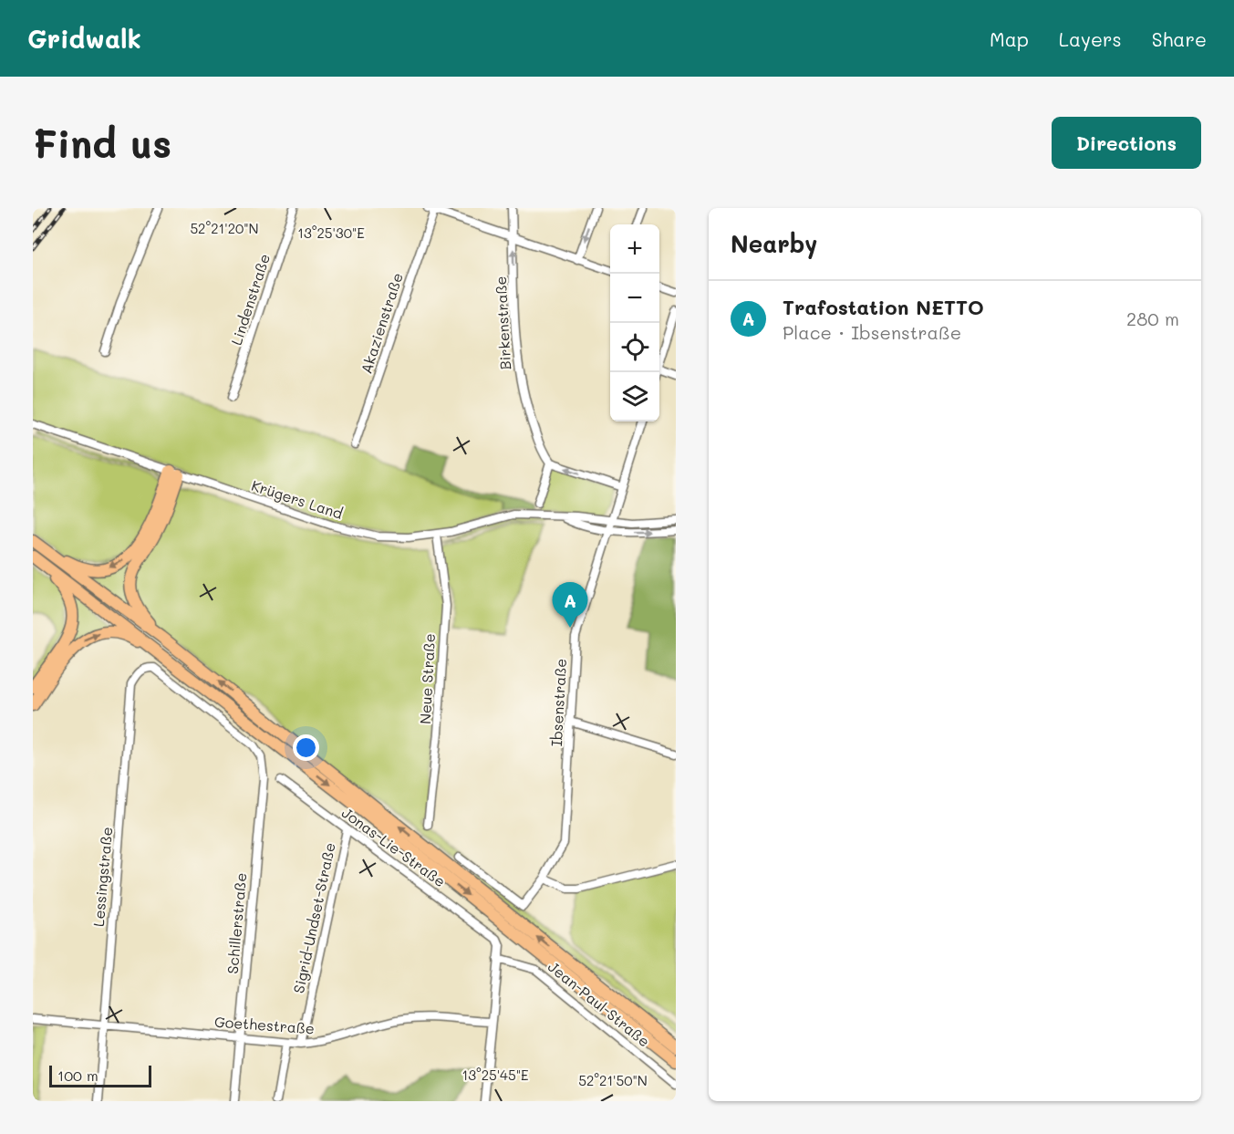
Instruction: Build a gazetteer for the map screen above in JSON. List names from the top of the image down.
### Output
{
  "streets": {
    "street": [
      "Lindenstraße",
      "Akazienstraße",
      "Birkenstraße",
      "Krügers Land",
      "Neue Straße",
      "Ibsenstraße",
      "Jonas-Lie-Straße",
      "Lessingstraße",
      "Sigrid-Undset-Straße",
      "Schillerstraße",
      "Jean-Paul-Straße",
      "Goethestraße"
    ]
  },
  "crossings": [
    ["Krügers Land", "Neue Straße"],
    ["Krügers Land", "Ibsenstraße"],
    ["Jonas-Lie-Straße", "Sigrid-Undset-Straße"],
    ["Jonas-Lie-Straße", "Jean-Paul-Straße"],
    ["Lessingstraße", "Schillerstraße"],
    ["Lessingstraße", "Goethestraße"],
    ["Sigrid-Undset-Straße", "Goethestraße"],
    ["Schillerstraße", "Goethestraße"]
  ],
  "one_way": ["Birkenstraße"],
  "scale_bar": "100 m",
  "page": {
    "header": "Gridwalk",
    "nav": ["Map", "Layers", "Share"],
    "buttons": "Directions",
    "title": "Find us",
    "heading": "Nearby",
    "map_buttons": ["+", "−"],
    "list": [
      {
        "mark": "A",
        "name": "Trafostation NETTO",
        "note": "Place · Ibsenstraße",
        "value": "280 m"
      }
    ],
    "pins": "A",
    "scale": "100 m"
  },
  "coordinates": [
    "52°21'20\"N",
    "13°25'30\"E",
    "13°25'45\"E",
    "52°21'50\"N"
  ]
}
